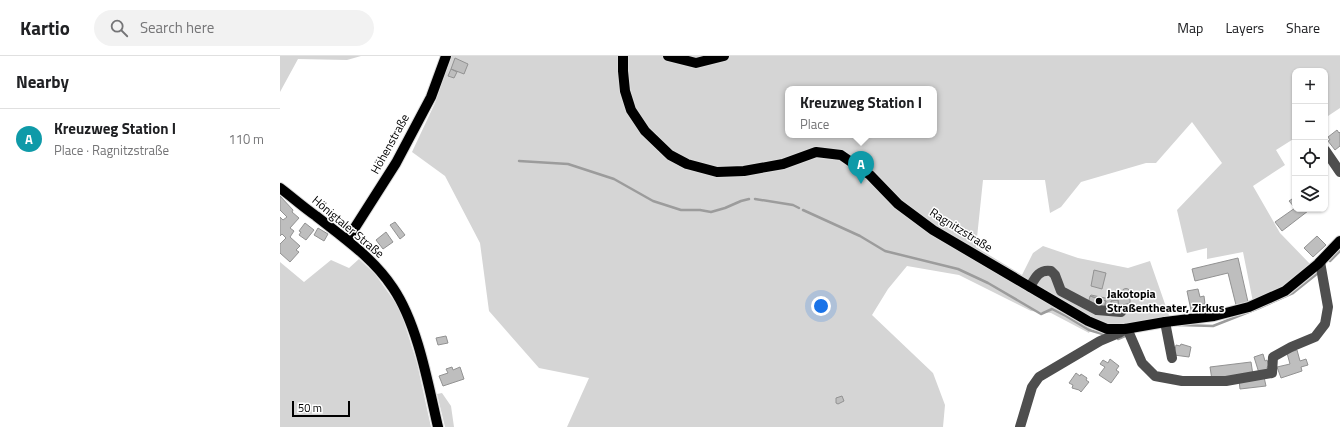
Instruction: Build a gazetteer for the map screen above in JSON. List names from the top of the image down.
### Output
{
  "streets": {
    "main road": ["Höhenstraße", "Hönigtaler Straße", "Ragnitzstraße"]
  },
  "crossings": [
    ["Höhenstraße", "Hönigtaler Straße"]
  ],
  "places": ["Jakotopia Straßentheater, Zirkus"],
  "scale_bar": "50 m",
  "page": {
    "header": "Kartio",
    "search": "Search here",
    "nav": ["Map", "Layers", "Share"],
    "heading": "Nearby",
    "map_buttons": ["+", "−"],
    "popup": ["Kreuzweg Station I", "Place"],
    "list": [
      {
        "mark": "A",
        "name": "Kreuzweg Station I",
        "note": "Place · Ragnitzstraße",
        "value": "110 m"
      }
    ],
    "pins": "A",
    "scale": "50 m"
  }
}
